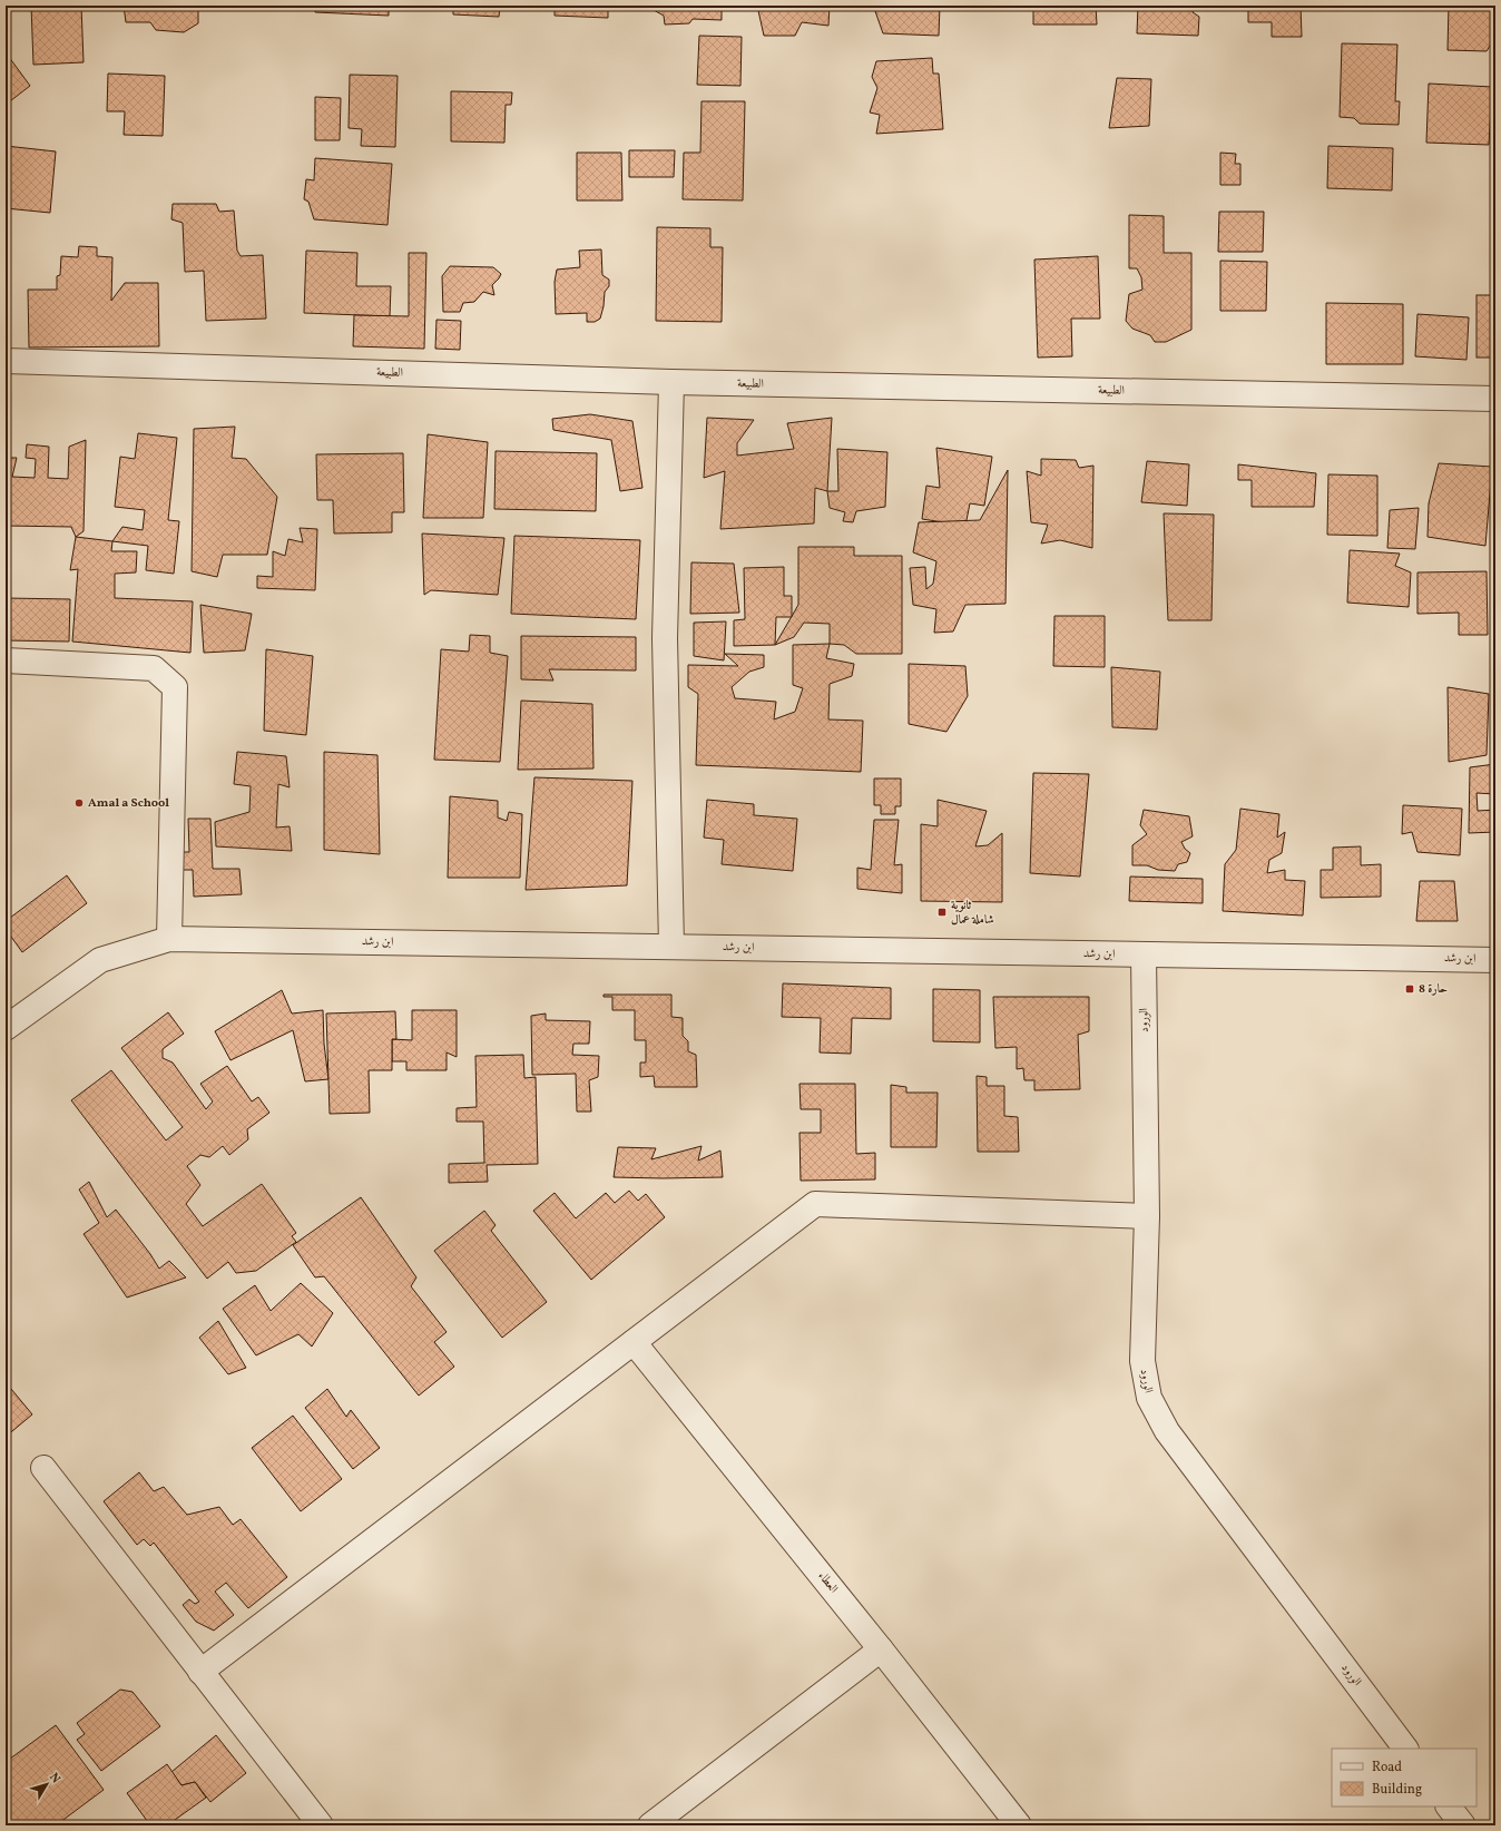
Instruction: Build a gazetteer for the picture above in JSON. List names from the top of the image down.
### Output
{
  "streets": {
    "street": [
      "الطبيعة",
      "ابن رشد",
      "الورود",
      "العطاء"
    ]
  },
  "crossings": [
    ["ابن رشد", "الورود"]
  ],
  "places": {
    "other": ["Amal a School"],
    "transit": ["ثانوية شاملة عمال", "حارة 8"]
  },
  "legend": ["Road", "Building"],
  "north": "top right"
}
